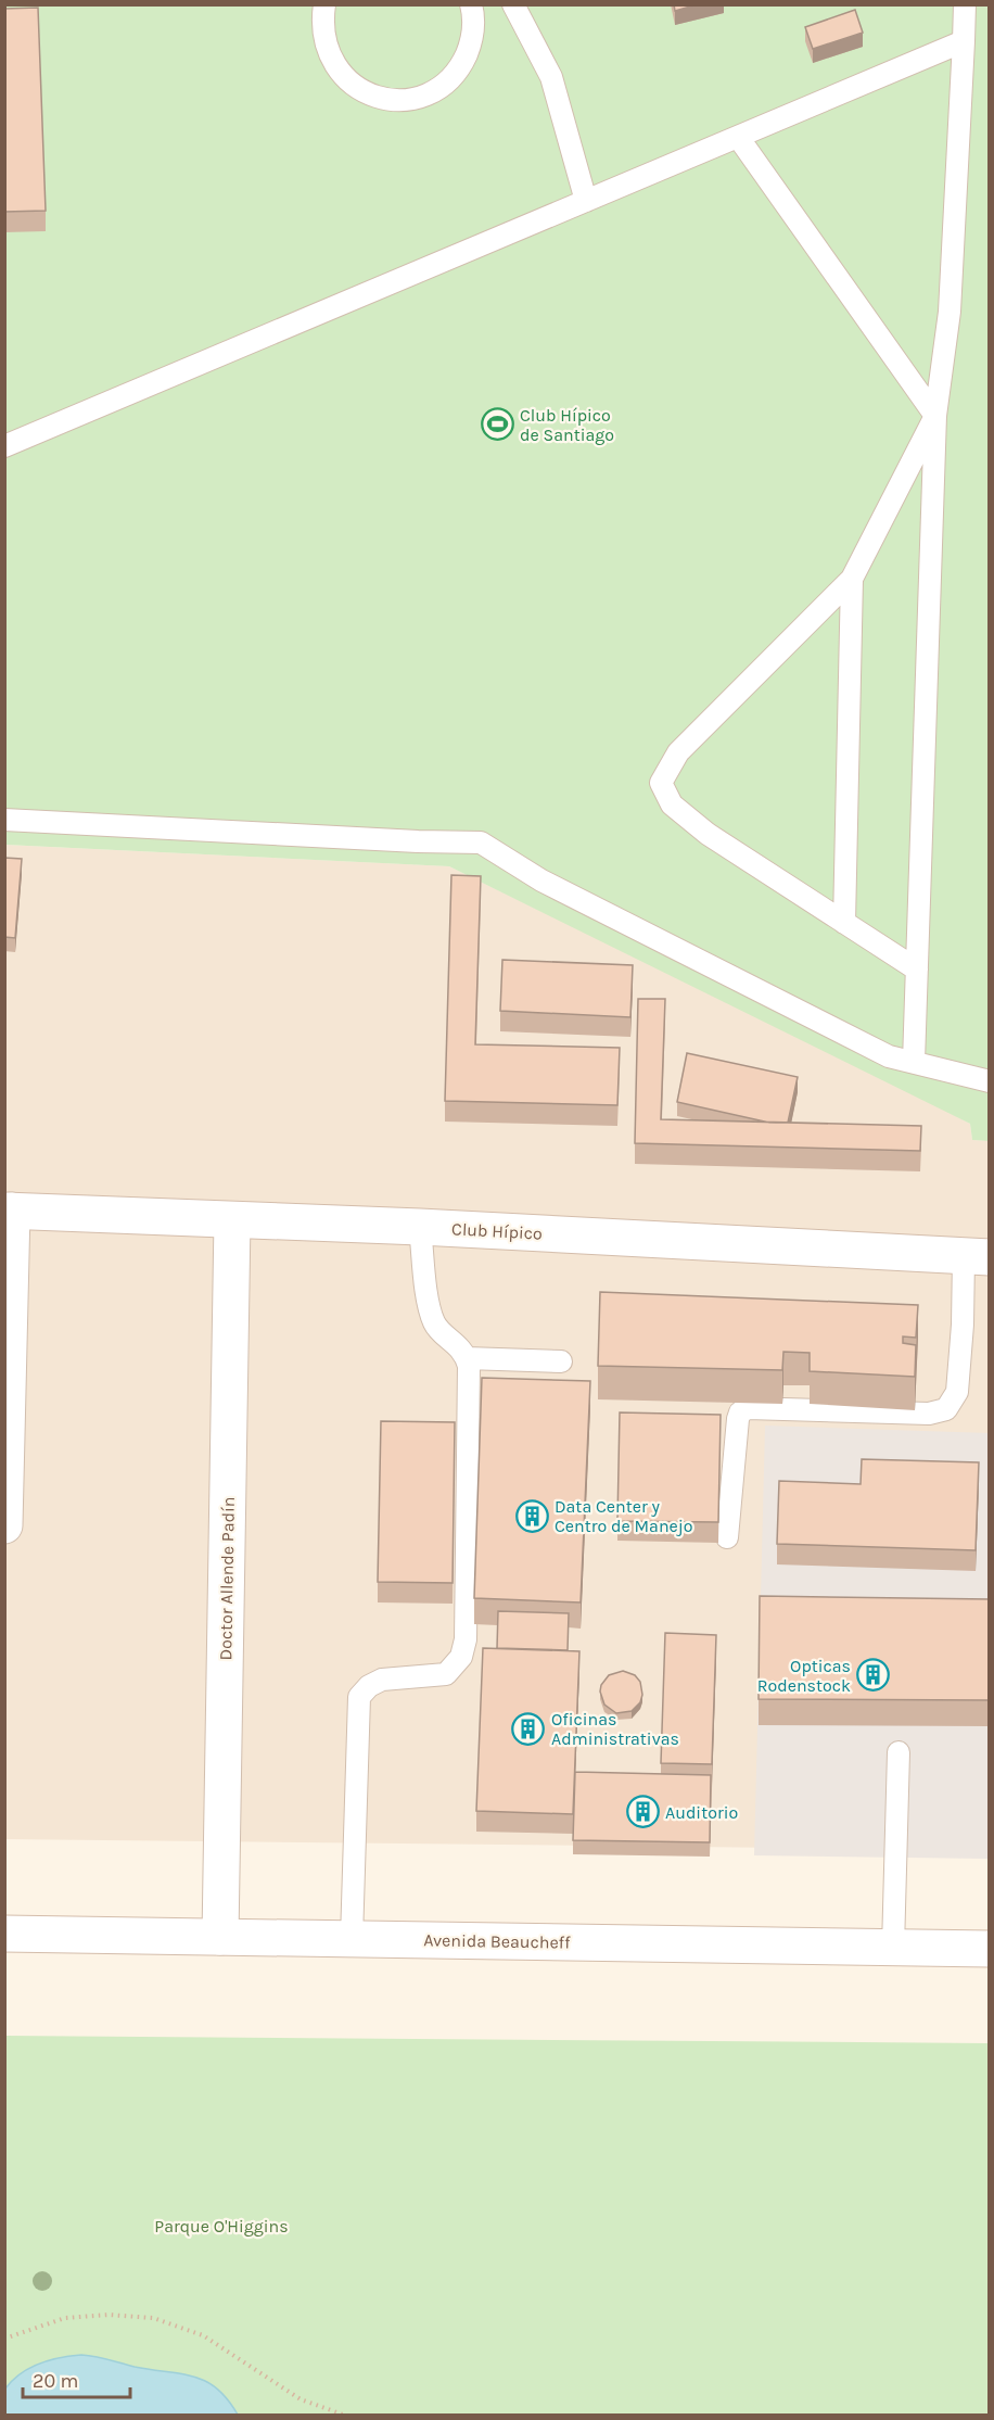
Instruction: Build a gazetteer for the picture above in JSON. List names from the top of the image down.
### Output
{
  "streets": {
    "main road": ["Club Hípico", "Doctor Allende Padín", "Avenida Beaucheff"]
  },
  "crossings": [
    ["Club Hípico", "Doctor Allende Padín"],
    ["Doctor Allende Padín", "Avenida Beaucheff"]
  ],
  "parks": ["Parque O'Higgins"],
  "places": {
    "sports": ["Club Hípico de Santiago"],
    "building": [
      "Data Center y Centro de Manejo",
      "Opticas Rodenstock",
      "Oficinas Administrativas",
      "Auditorio"
    ]
  },
  "scale_bar": "20 m"
}
